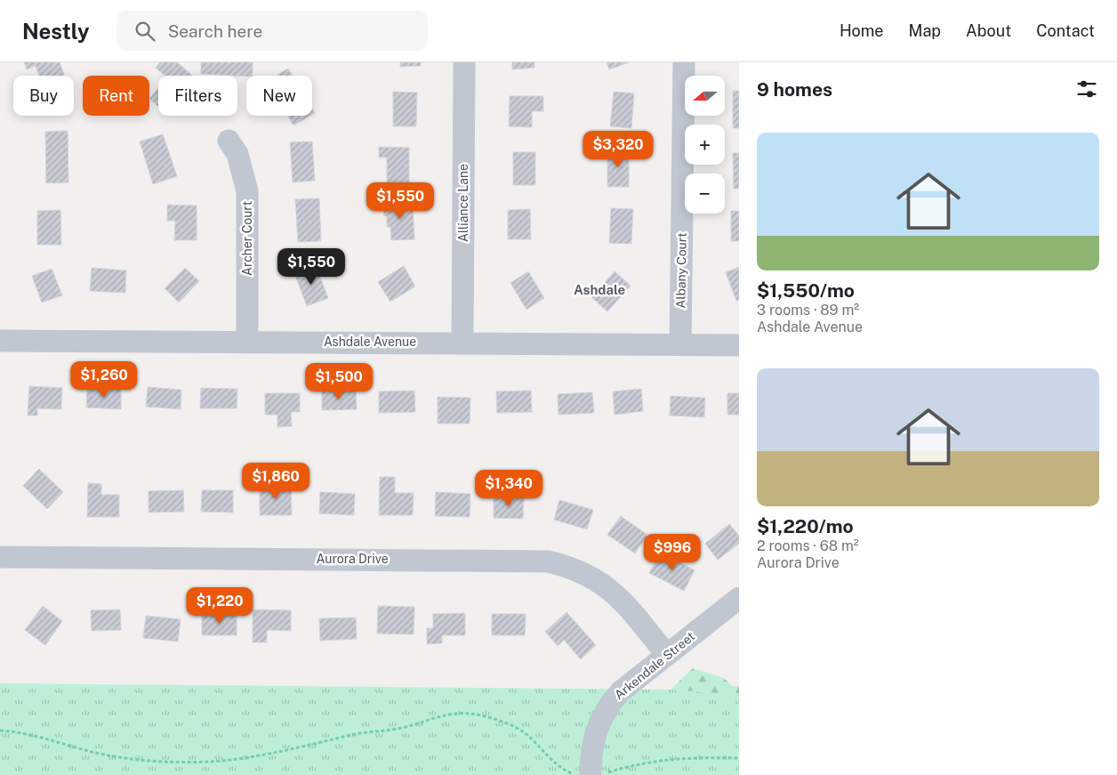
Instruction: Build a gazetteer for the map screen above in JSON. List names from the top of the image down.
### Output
{
  "streets": {
    "street": [
      "Alliance Lane",
      "Archer Court",
      "Albany Court",
      "Ashdale Avenue",
      "Aurora Drive",
      "Arkendale Street"
    ]
  },
  "crossings": [
    ["Alliance Lane", "Ashdale Avenue"],
    ["Archer Court", "Ashdale Avenue"],
    ["Albany Court", "Ashdale Avenue"],
    ["Aurora Drive", "Arkendale Street"]
  ],
  "districts": ["Ashdale"],
  "north": "left",
  "page": {
    "header": "Nestly",
    "search": "Search here",
    "nav": [
      "Home",
      "Map",
      "About",
      "Contact"
    ],
    "heading": "9 homes",
    "map_buttons": ["+", "−"],
    "chip": [
      "Buy",
      "Rent",
      "Filters",
      "New"
    ],
    "list": [
      {
        "name": "$1,550/mo",
        "note": "3 rooms · 89 m² · Ashdale Avenue"
      },
      {
        "name": "$1,220/mo",
        "note": "2 rooms · 68 m² · Aurora Drive"
      }
    ],
    "price": [
      "$3,320",
      "$1,550",
      "$1,550",
      "$1,260",
      "$1,500",
      "$1,860",
      "$1,340",
      "$996",
      "$1,220"
    ]
  }
}
